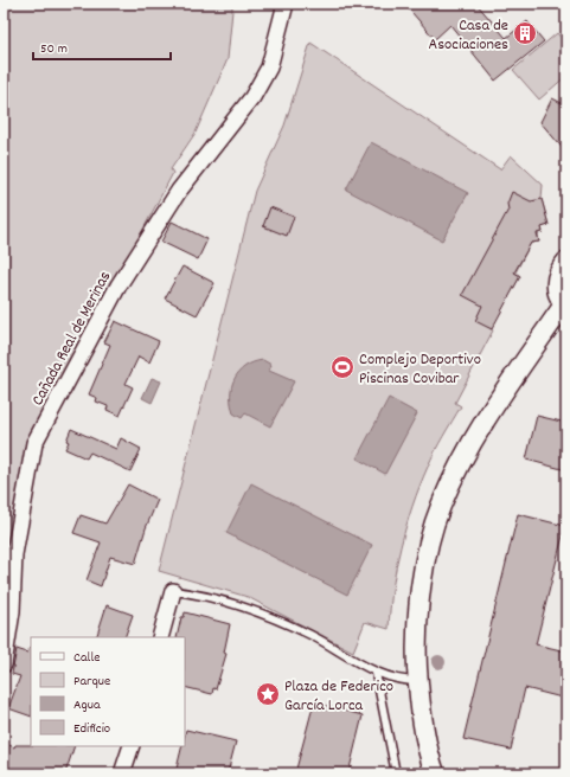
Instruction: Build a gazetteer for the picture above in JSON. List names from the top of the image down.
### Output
{
  "streets": {
    "street": ["Cañada Real de Merinas"]
  },
  "places": {
    "building": ["Casa de Asociaciones"],
    "sports": ["Complejo Deportivo Piscinas Covibar"],
    "place": ["Plaza de Federico García Lorca"]
  },
  "legend": [
    "Calle",
    "Parque",
    "Agua",
    "Edificio"
  ],
  "scale_bar": "50 m"
}
